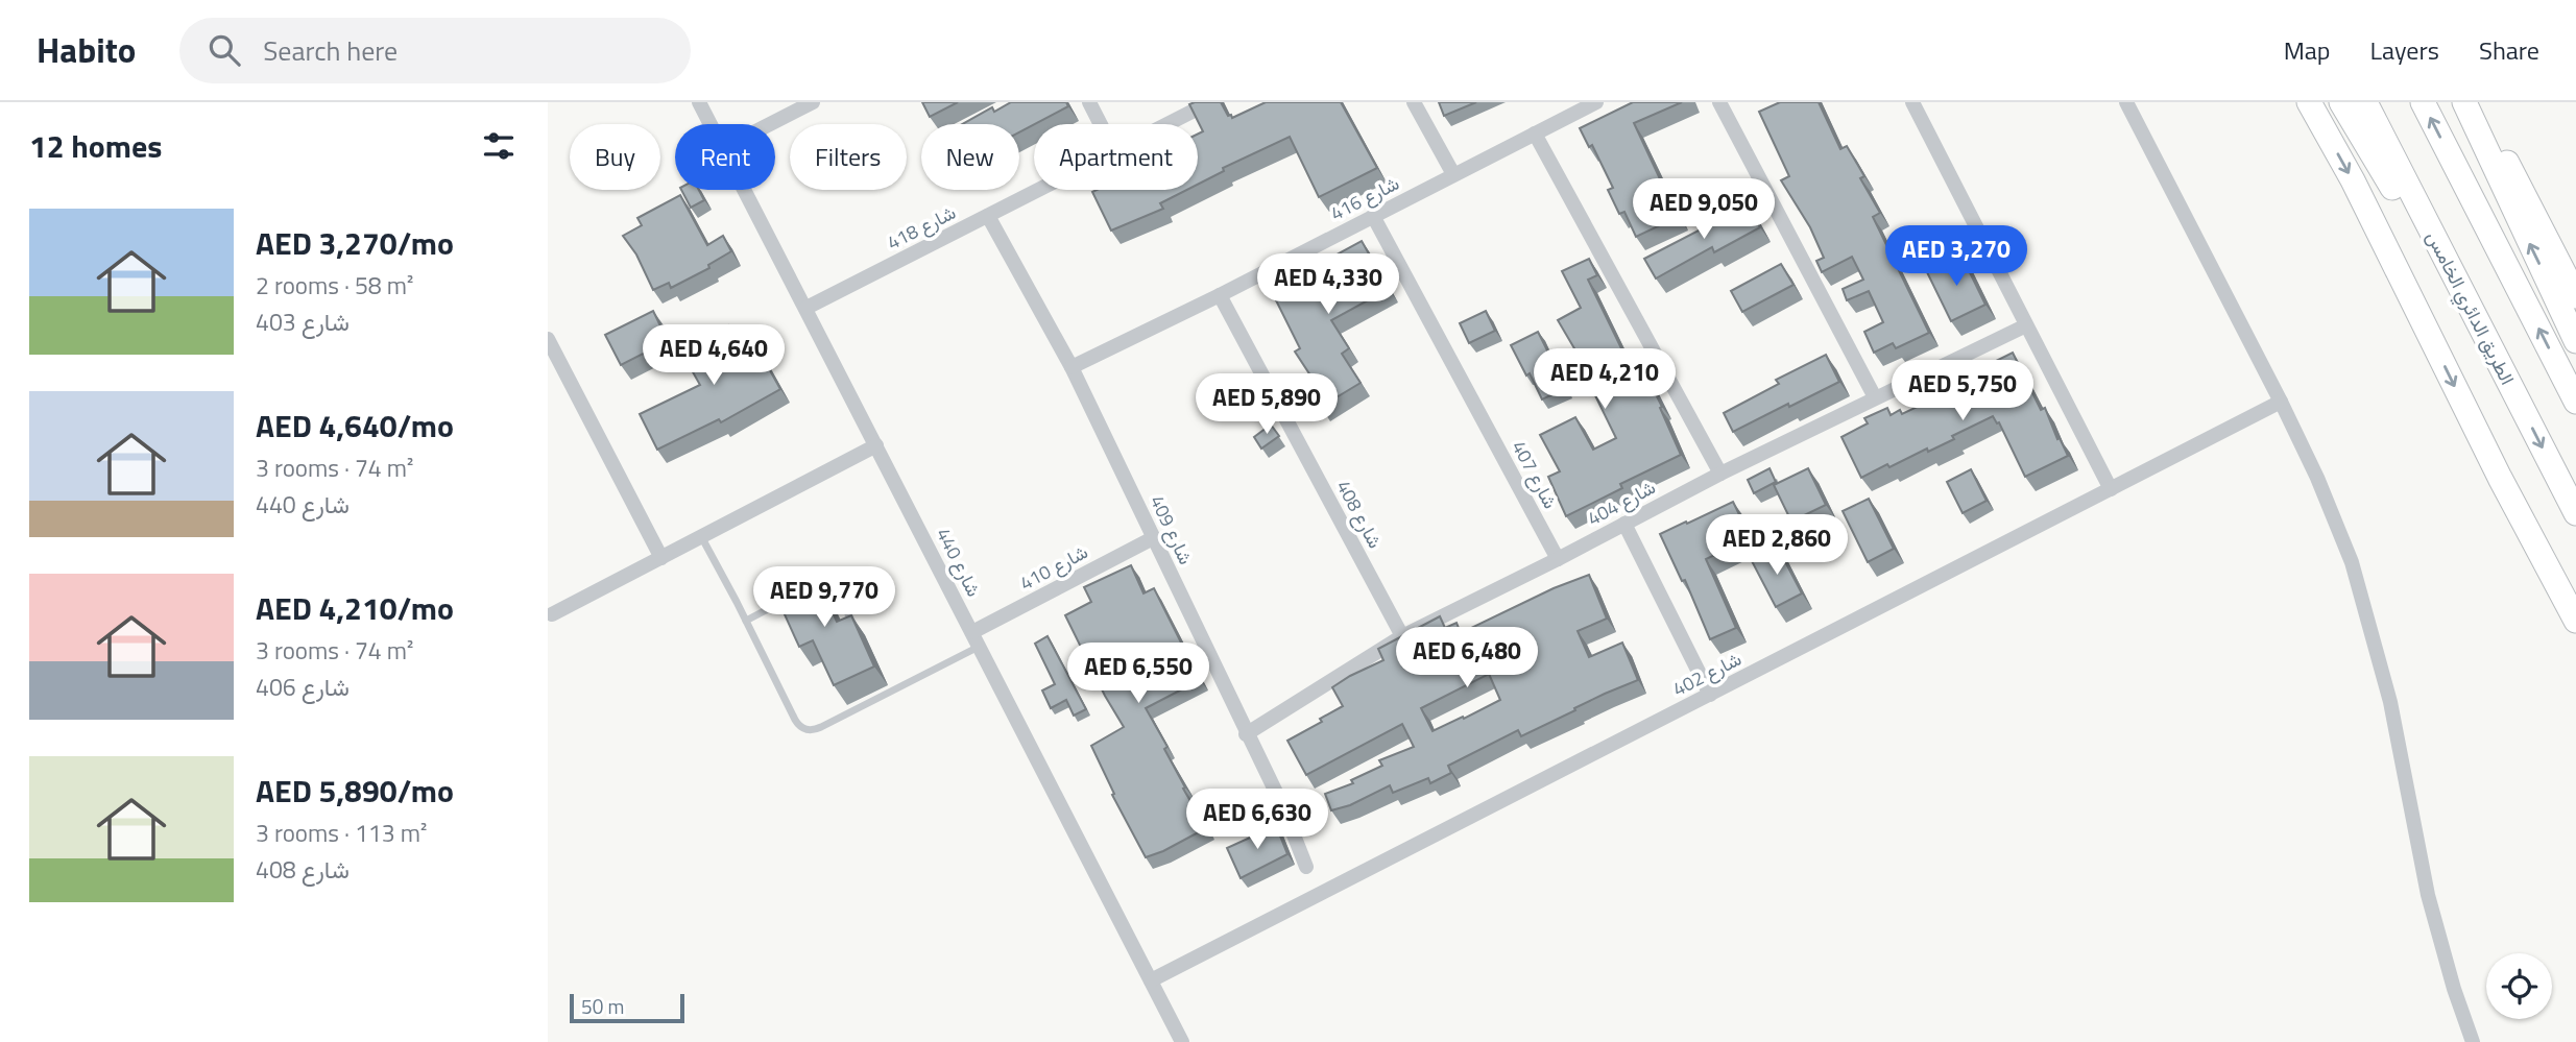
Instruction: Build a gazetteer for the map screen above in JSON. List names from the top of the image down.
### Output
{
  "streets": {
    "highway": ["الطريق الدائري الخامس"],
    "street": [
      "شارع 416",
      "شارع 418",
      "شارع 407",
      "شارع 404",
      "شارع 408",
      "شارع 409",
      "شارع 440",
      "شارع 410",
      "شارع 402"
    ]
  },
  "crossings": [
    ["شارع 416", "شارع 407"],
    ["شارع 416", "شارع 408"],
    ["شارع 416", "شارع 409"],
    ["شارع 418", "شارع 409"],
    ["شارع 418", "شارع 440"],
    ["شارع 407", "شارع 404"],
    ["شارع 404", "شارع 408"],
    ["شارع 404", "شارع 409"],
    ["شارع 409", "شارع 410"],
    ["شارع 440", "شارع 410"],
    ["شارع 440", "شارع 402"]
  ],
  "scale_bar": "50 m",
  "page": {
    "header": "Habito",
    "search": "Search here",
    "nav": ["Map", "Layers", "Share"],
    "heading": "12 homes",
    "chip": [
      "Buy",
      "Rent",
      "Filters",
      "New",
      "Apartment"
    ],
    "price": [
      "AED 9,050",
      "AED 3,270",
      "AED 4,330",
      "AED 4,640",
      "AED 4,210",
      "AED 5,750",
      "AED 5,890",
      "AED 2,860",
      "AED 9,770",
      "AED 6,480",
      "AED 6,550",
      "AED 6,630"
    ],
    "list": [
      {
        "name": "AED 3,270/mo",
        "note": "2 rooms · 58 m² · شارع 403"
      },
      {
        "name": "AED 4,640/mo",
        "note": "3 rooms · 74 m² · شارع 440"
      },
      {
        "name": "AED 4,210/mo",
        "note": "3 rooms · 74 m² · شارع 406"
      },
      {
        "name": "AED 5,890/mo",
        "note": "3 rooms · 113 m² · شارع 408"
      }
    ],
    "scale": "50 m"
  }
}
